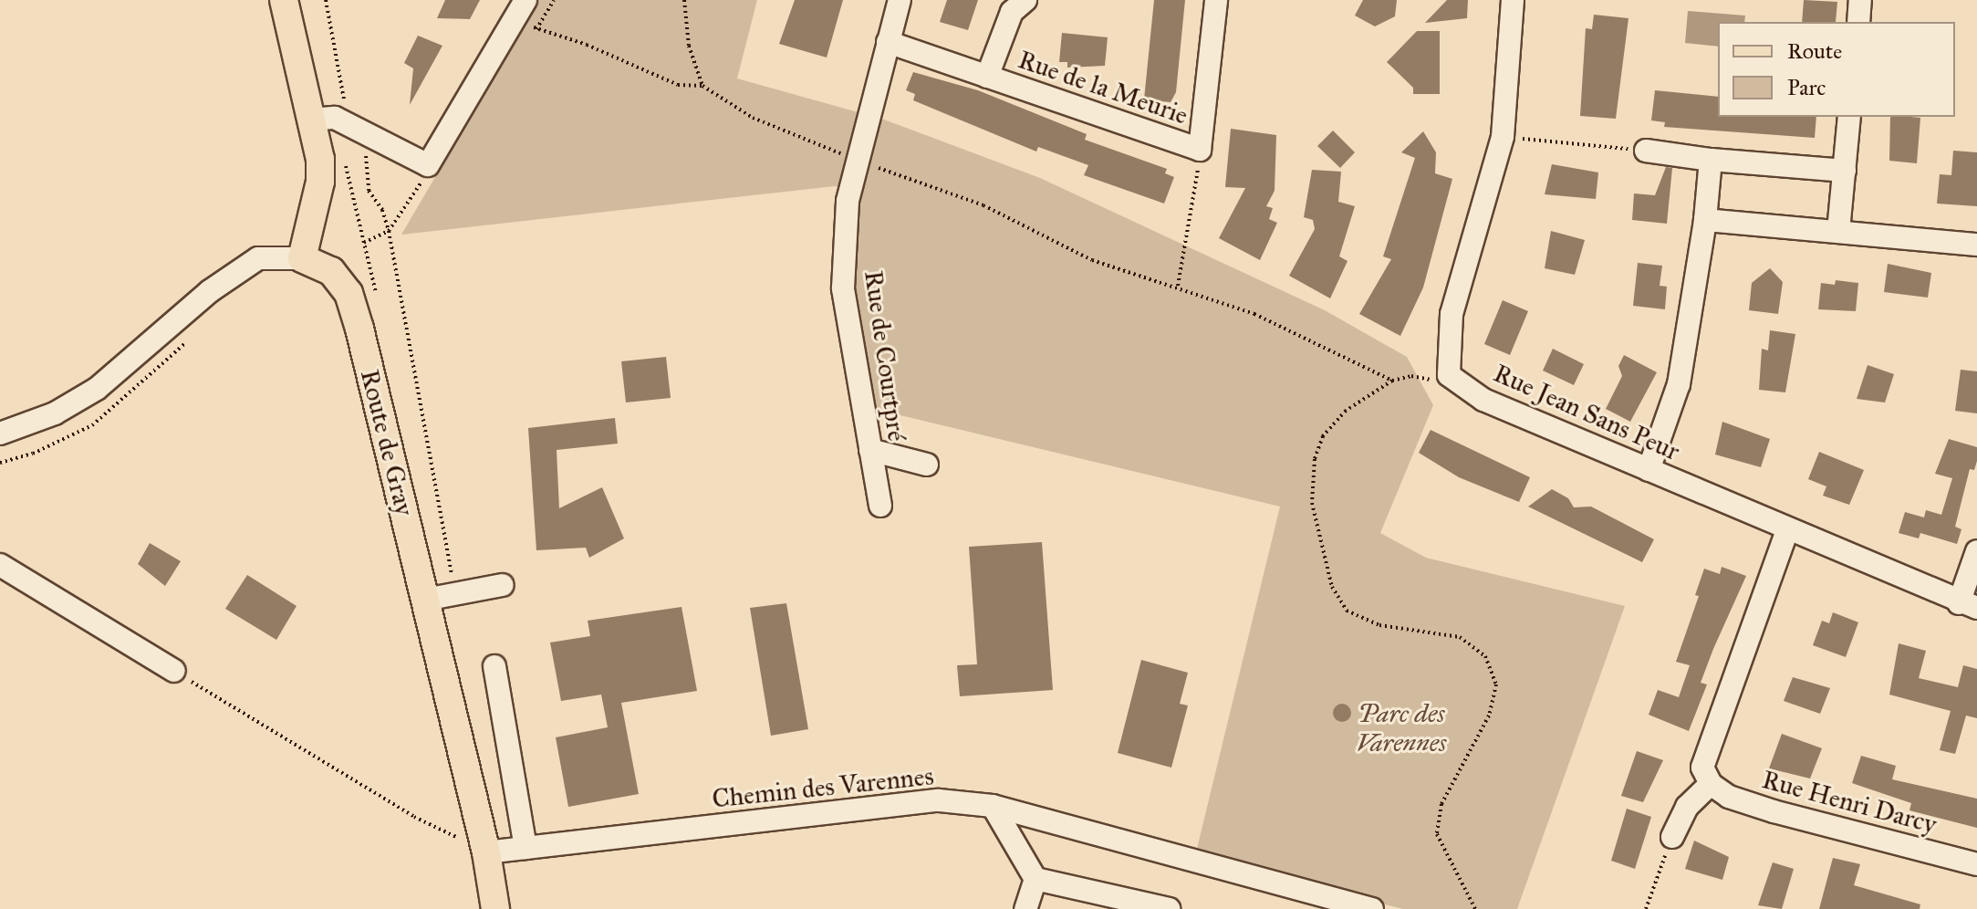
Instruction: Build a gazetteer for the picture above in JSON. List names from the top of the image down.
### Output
{
  "streets": {
    "main road": ["Route de Gray"],
    "street": [
      "Rue de la Meurie",
      "Rue de Courtpré",
      "Rue Jean Sans Peur",
      "Chemin des Varennes",
      "Rue Henri Darcy"
    ]
  },
  "crossings": [
    ["Rue de la Meurie", "Rue de Courtpré"],
    ["Route de Gray", "Chemin des Varennes"]
  ],
  "parks": ["Parc des Varennes"],
  "legend": ["Route", "Parc"]
}
